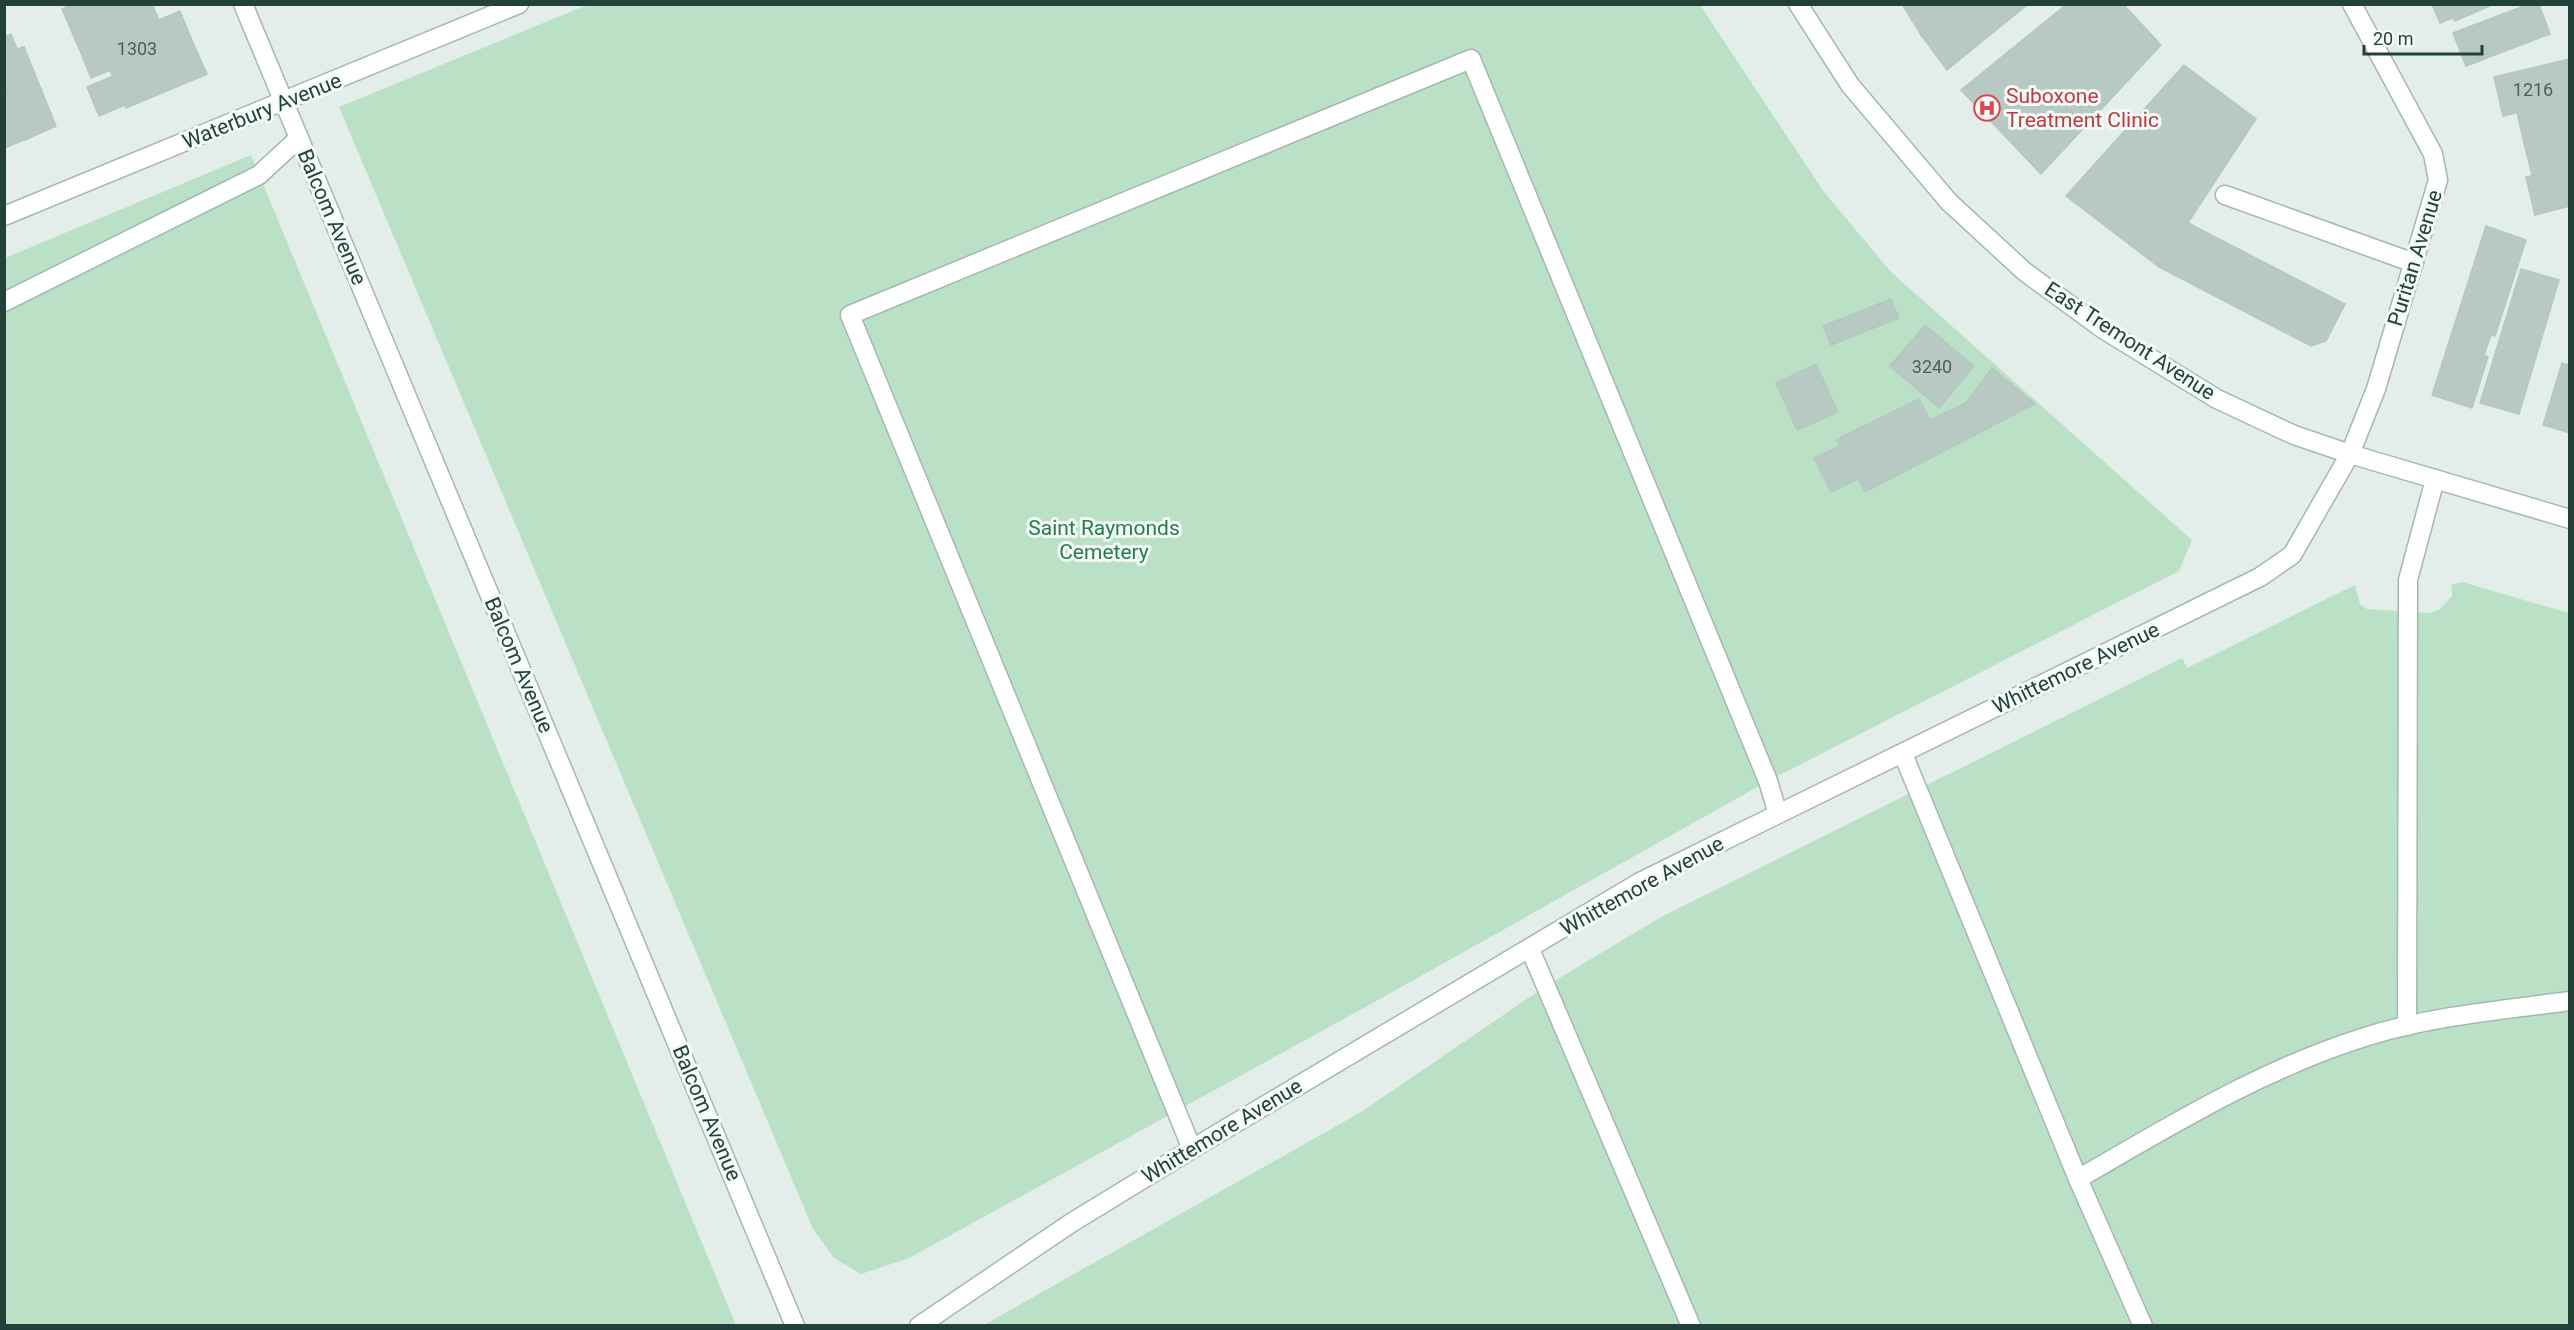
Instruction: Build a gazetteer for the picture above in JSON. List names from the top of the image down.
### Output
{
  "streets": {
    "street": [
      "Waterbury Avenue",
      "Balcom Avenue",
      "Puritan Avenue",
      "East Tremont Avenue",
      "Whittemore Avenue"
    ]
  },
  "crossings": [
    ["Waterbury Avenue", "Balcom Avenue"],
    ["Puritan Avenue", "East Tremont Avenue"],
    ["Puritan Avenue", "Whittemore Avenue"],
    ["East Tremont Avenue", "Whittemore Avenue"]
  ],
  "parks": ["Saint Raymonds Cemetery"],
  "places": {
    "hospital": ["Suboxone Treatment Clinic"]
  },
  "house_numbers": ["1303", "1216", "3240"],
  "scale_bar": "20 m"
}
